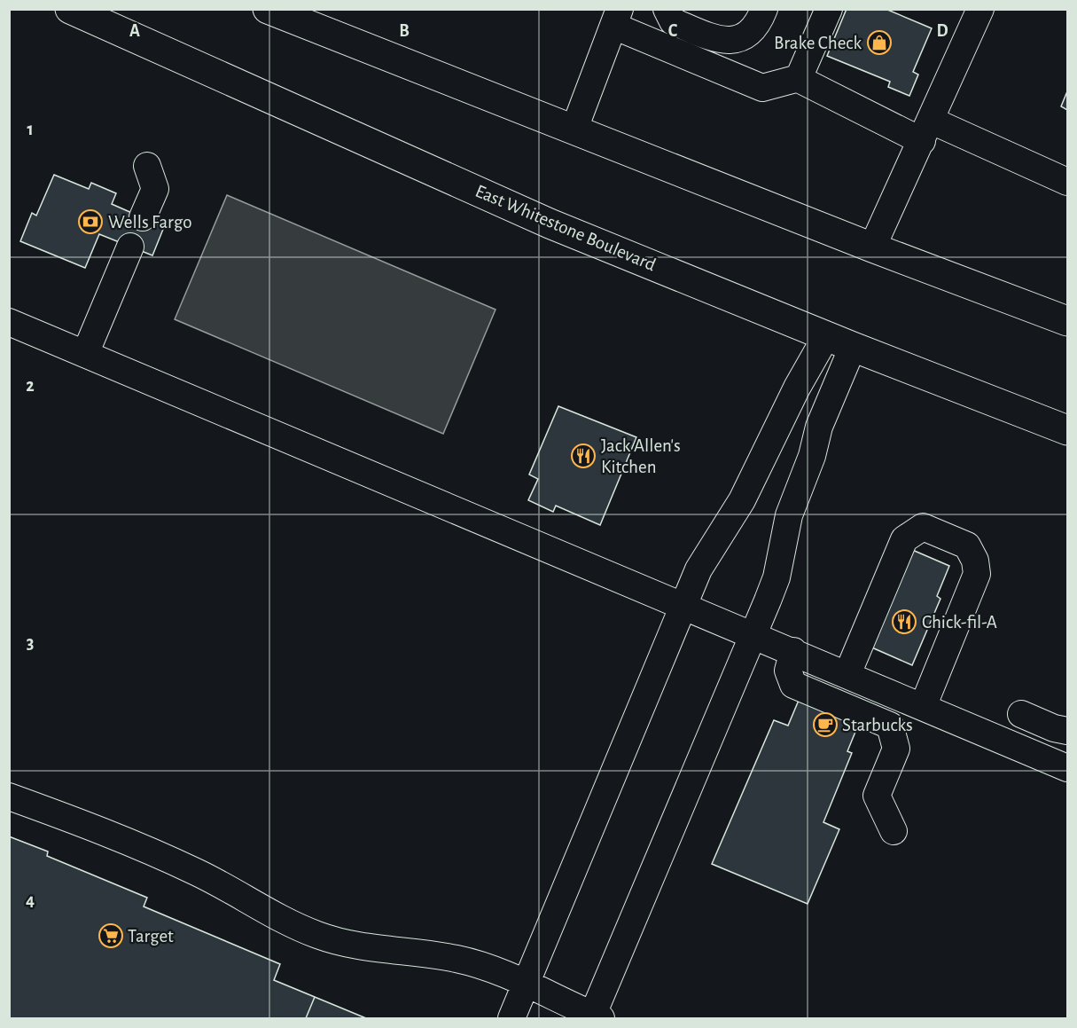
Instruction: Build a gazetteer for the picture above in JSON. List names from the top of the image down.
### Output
{
  "streets": {
    "main road": ["East Whitestone Boulevard"]
  },
  "places": {
    "shop": ["Brake Check"],
    "bank": ["Wells Fargo"],
    "restaurant": ["Jack Allen's Kitchen", "Chick-fil-A"],
    "cafe": ["Starbucks"],
    "supermarket": ["Target"]
  },
  "grid": {
    "columns": [
      "A",
      "B",
      "C",
      "D"
    ],
    "rows": [
      "1",
      "2",
      "3",
      "4"
    ]
  }
}
